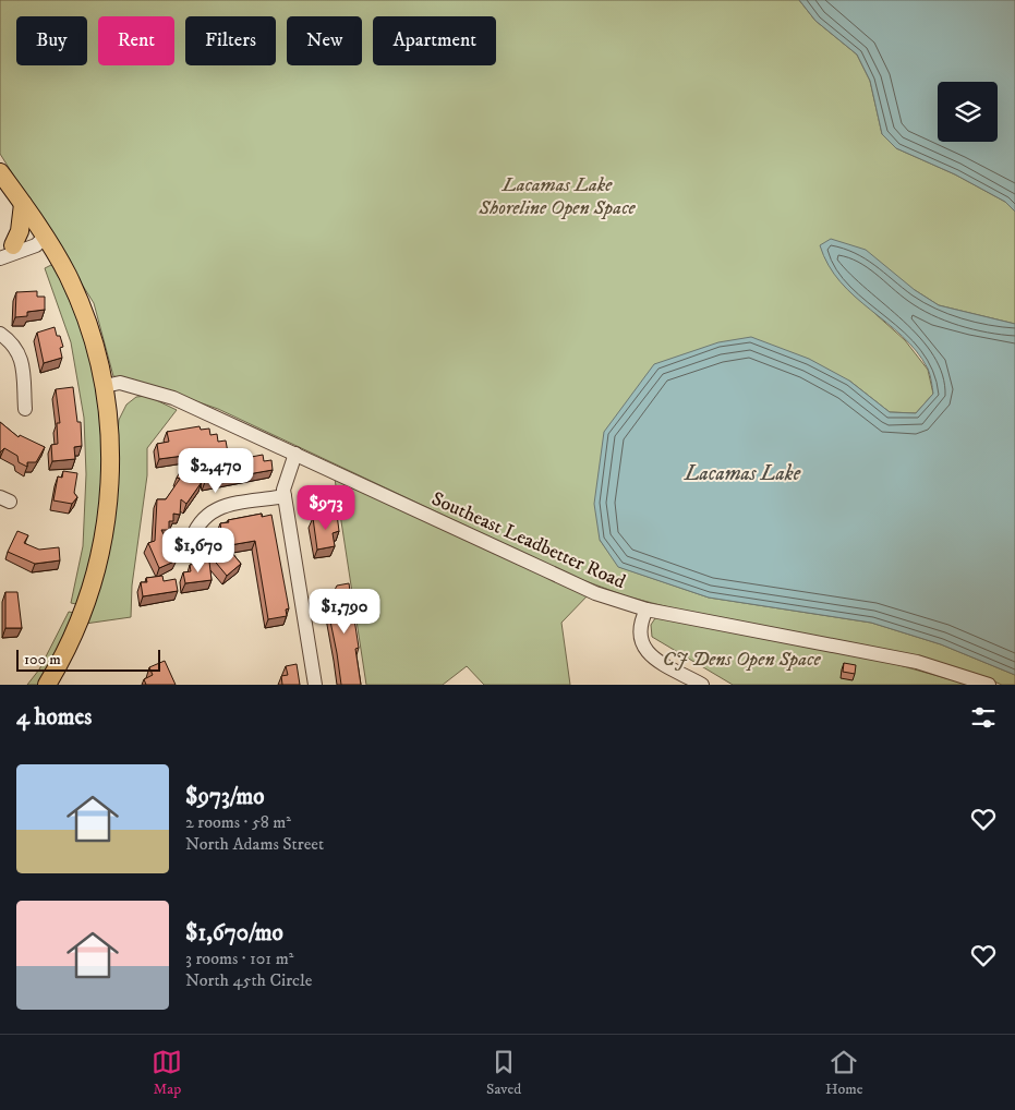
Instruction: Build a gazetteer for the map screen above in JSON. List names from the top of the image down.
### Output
{
  "streets": {
    "street": ["Southeast Leadbetter Road"]
  },
  "water": ["Lacamas Lake"],
  "parks": ["Lacamas Lake Shoreline Open Space", "CJ Dens Open Space"],
  "scale_bar": "100 m",
  "page": {
    "chip": [
      "Buy",
      "Rent",
      "Filters",
      "New",
      "Apartment"
    ],
    "price": [
      "$2,470",
      "$973",
      "$1,670",
      "$1,790"
    ],
    "scale": "100 m",
    "heading": "4 homes",
    "list": [
      {
        "name": "$973/mo",
        "note": "2 rooms · 58 m² · North Adams Street"
      },
      {
        "name": "$1,670/mo",
        "note": "3 rooms · 101 m² · North 45th Circle"
      }
    ],
    "tabs": ["Map", "Saved", "Home"]
  }
}
